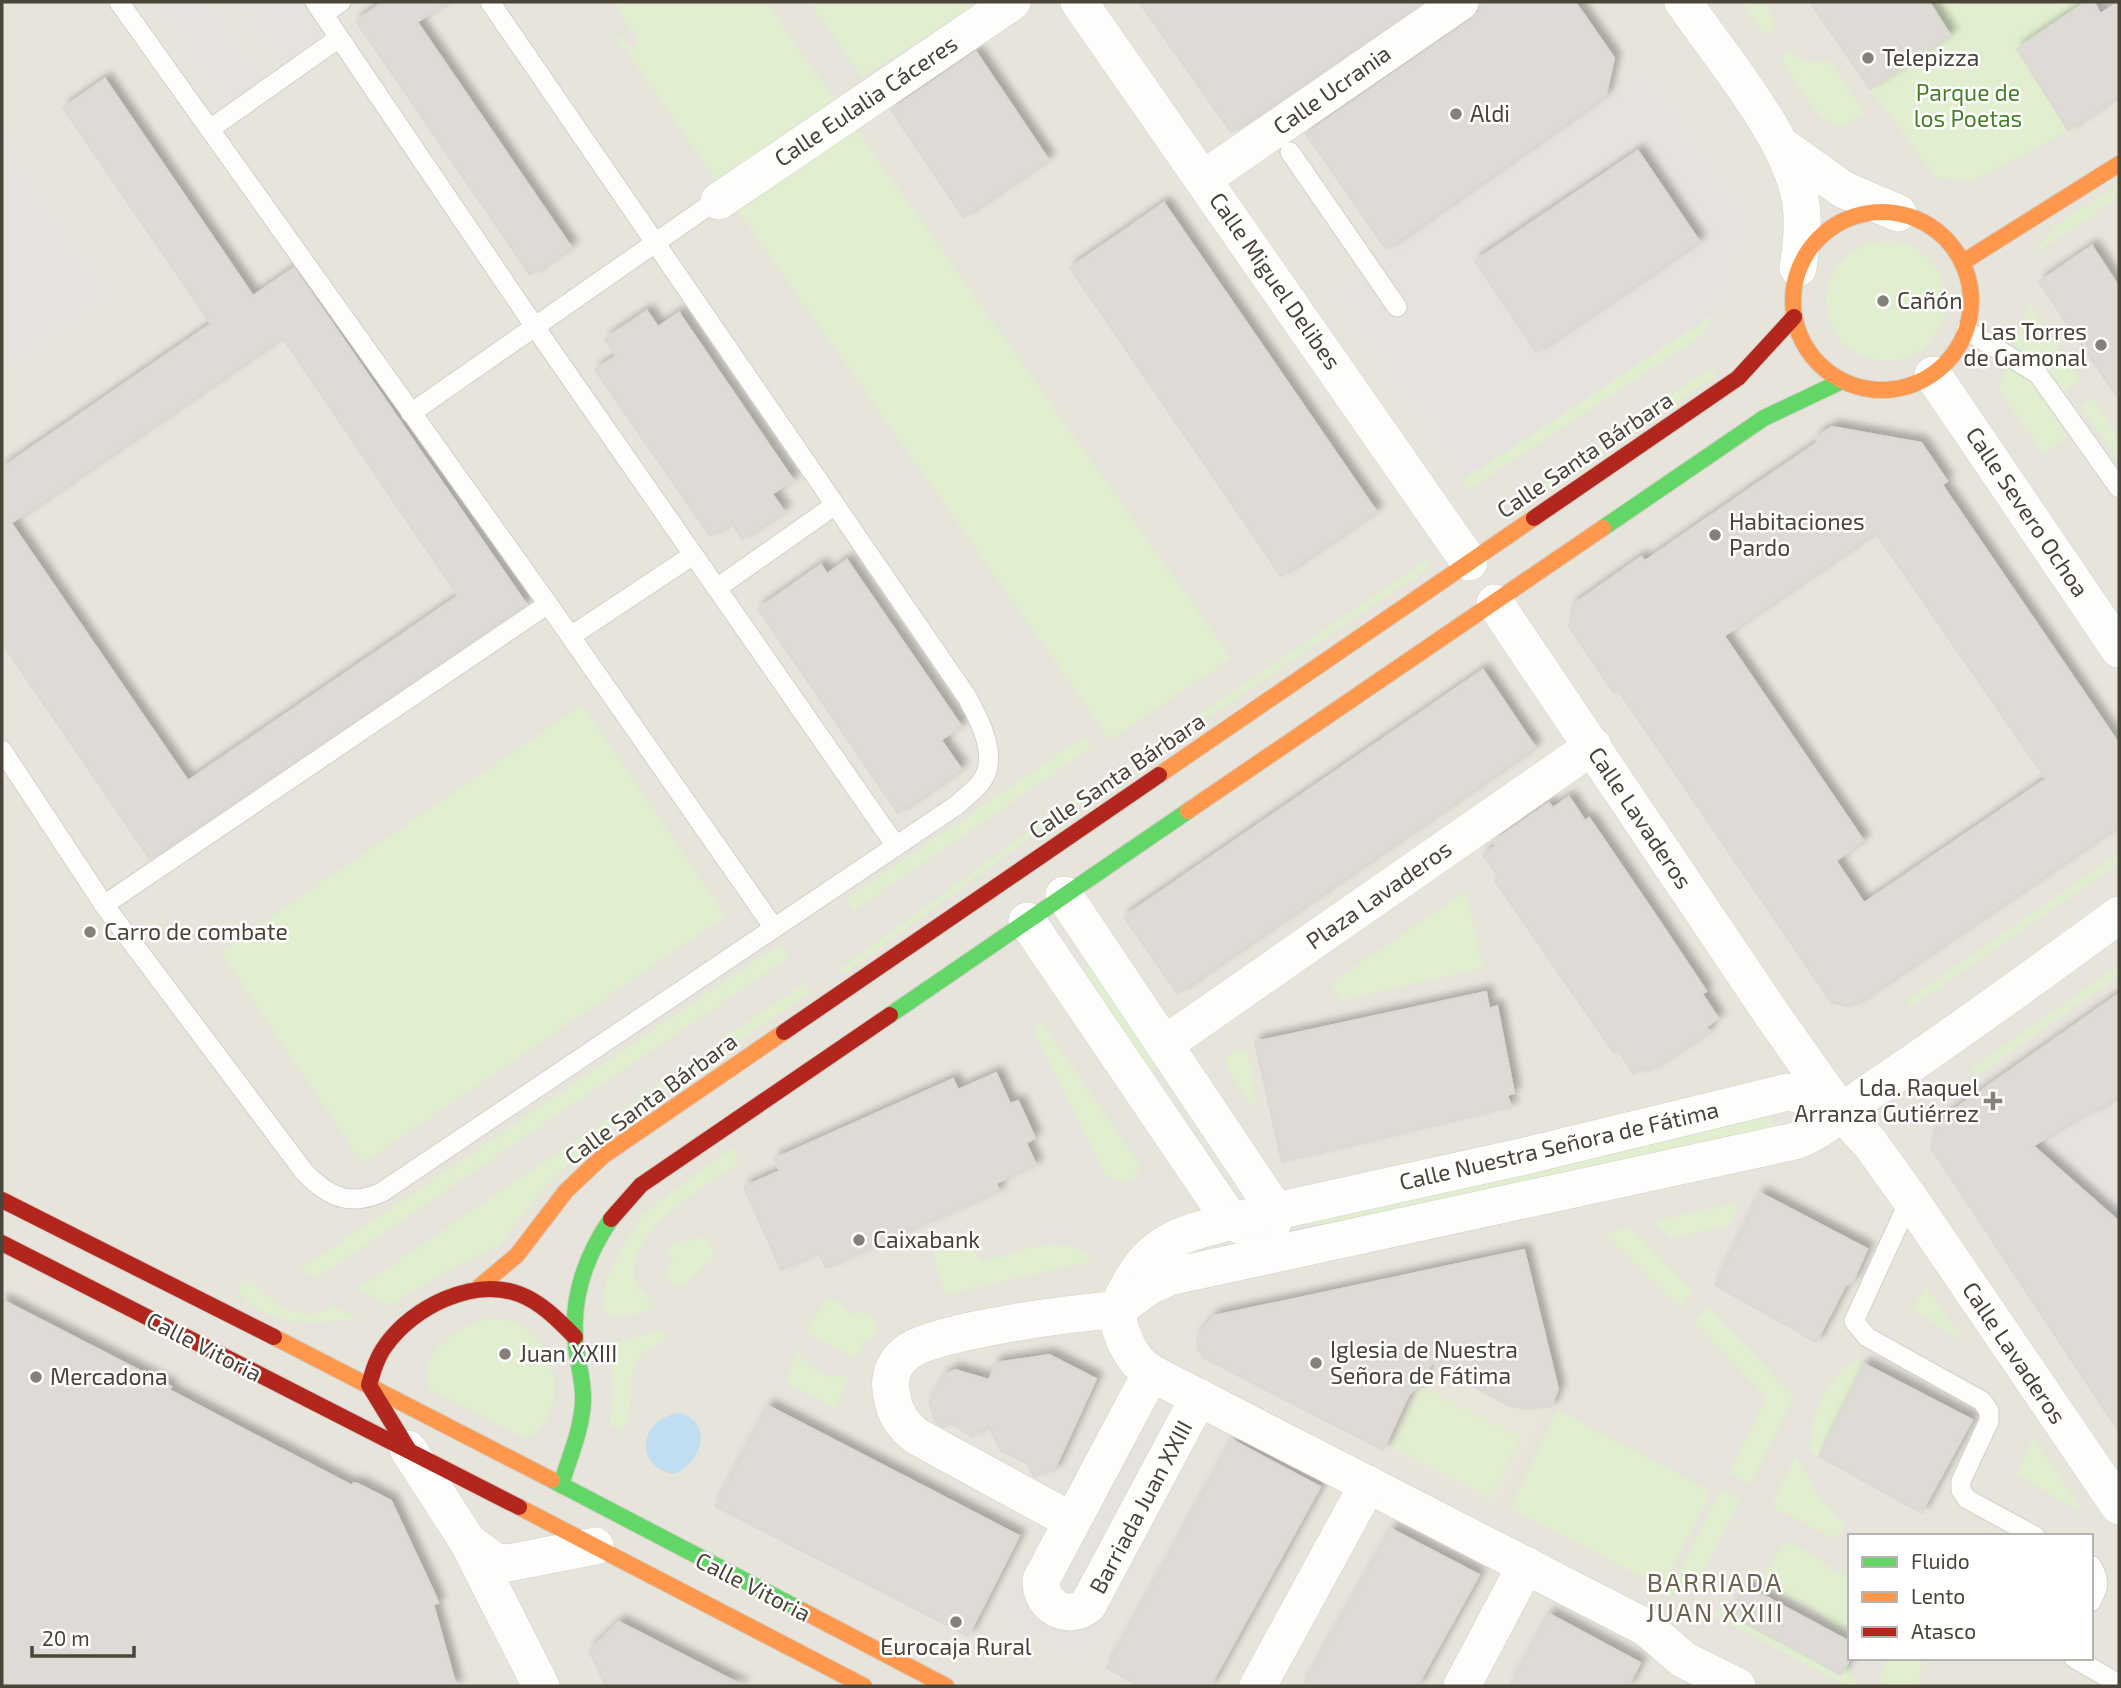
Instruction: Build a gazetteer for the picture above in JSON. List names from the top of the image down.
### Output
{
  "streets": {
    "main road": ["Calle Santa Bárbara", "Calle Vitoria"],
    "street": [
      "Calle Ucrania",
      "Calle Eulalia Cáceres",
      "Calle Miguel Delibes",
      "Calle Severo Ochoa",
      "Calle Lavaderos",
      "Plaza Lavaderos",
      "Calle Nuestra Señora de Fátima",
      "Barriada Juan XXIII"
    ]
  },
  "crossings": [
    ["Calle Ucrania", "Calle Miguel Delibes"],
    ["Calle Miguel Delibes", "Calle Santa Bárbara"],
    ["Calle Santa Bárbara", "Calle Severo Ochoa"],
    ["Calle Lavaderos", "Plaza Lavaderos"],
    ["Calle Lavaderos", "Calle Nuestra Señora de Fátima"],
    ["Calle Nuestra Señora de Fátima", "Barriada Juan XXIII"]
  ],
  "districts": ["BARRIADA JUAN XXIII"],
  "parks": ["Parque de los Poetas"],
  "places": {
    "other": [
      "Telepizza",
      "Aldi",
      "Cañón",
      "Las Torres de Gamonal",
      "Habitaciones Pardo",
      "Carro de combate",
      "Caixabank",
      "Juan XXIII",
      "Iglesia de Nuestra Señora de Fátima",
      "Mercadona",
      "Eurocaja Rural"
    ],
    "health": ["Lda. Raquel Arranza Gutiérrez"]
  },
  "legend": ["Fluido", "Lento", "Atasco"],
  "scale_bar": "20 m"
}
